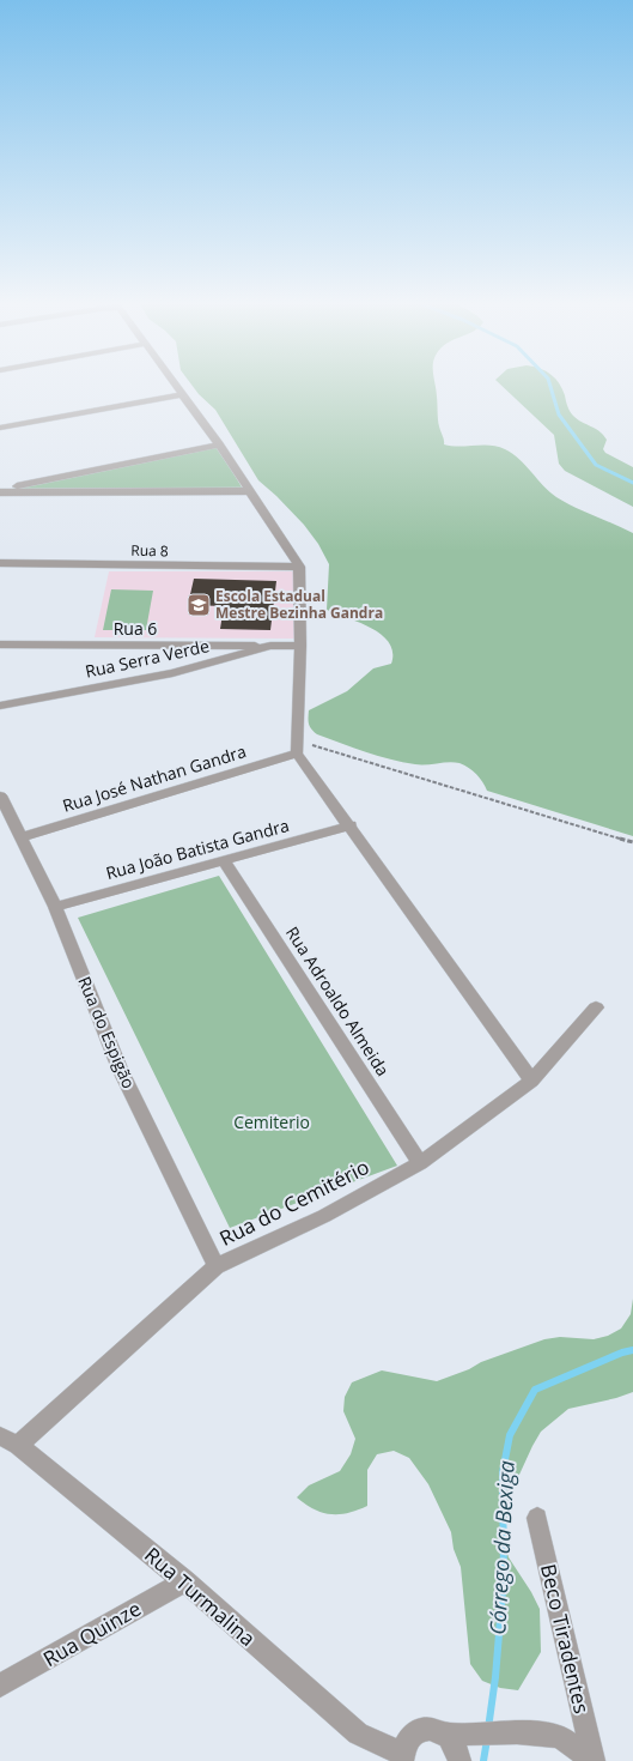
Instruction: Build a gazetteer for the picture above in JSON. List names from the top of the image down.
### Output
{
  "streets": {
    "street": [
      "Rua 8",
      "Rua 6",
      "Rua Serra Verde",
      "Rua José Nathan Gandra",
      "Rua João Batista Gandra",
      "Rua Adroaldo Almeida",
      "Rua do Espigão",
      "Rua do Cemitério",
      "Rua Turmalina",
      "Rua Quinze",
      "Beco Tiradentes"
    ]
  },
  "crossings": [
    ["Rua 6", "Rua Serra Verde"],
    ["Rua José Nathan Gandra", "Rua do Espigão"],
    ["Rua João Batista Gandra", "Rua Adroaldo Almeida"],
    ["Rua João Batista Gandra", "Rua do Espigão"],
    ["Rua Adroaldo Almeida", "Rua do Cemitério"],
    ["Rua do Espigão", "Rua do Cemitério"],
    ["Rua do Cemitério", "Rua Turmalina"],
    ["Rua Turmalina", "Rua Quinze"]
  ],
  "water": ["Córrego da Bexiga"],
  "parks": ["Cemiterio"],
  "places": {
    "school or university": ["Escola Estadual Mestre Bezinha Gandra"]
  }
}
